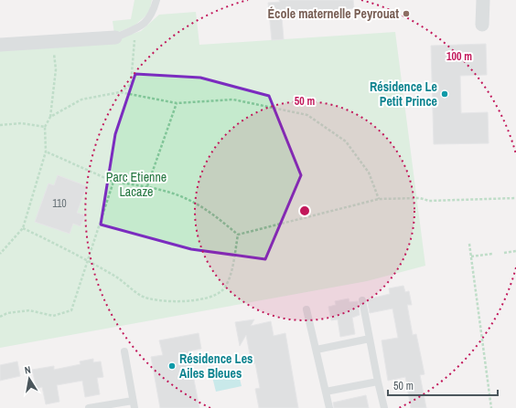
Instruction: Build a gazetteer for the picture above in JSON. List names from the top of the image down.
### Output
{
  "parks": ["Parc Etienne Lacaze"],
  "places": ["École maternelle Peyrouat", "Résidence Le Petit Prince", "Résidence Les Ailes Bleues"],
  "house_numbers": ["110"],
  "scale_bar": "50 m",
  "north": "top",
  "rings": ["100 m", "50 m"]
}
